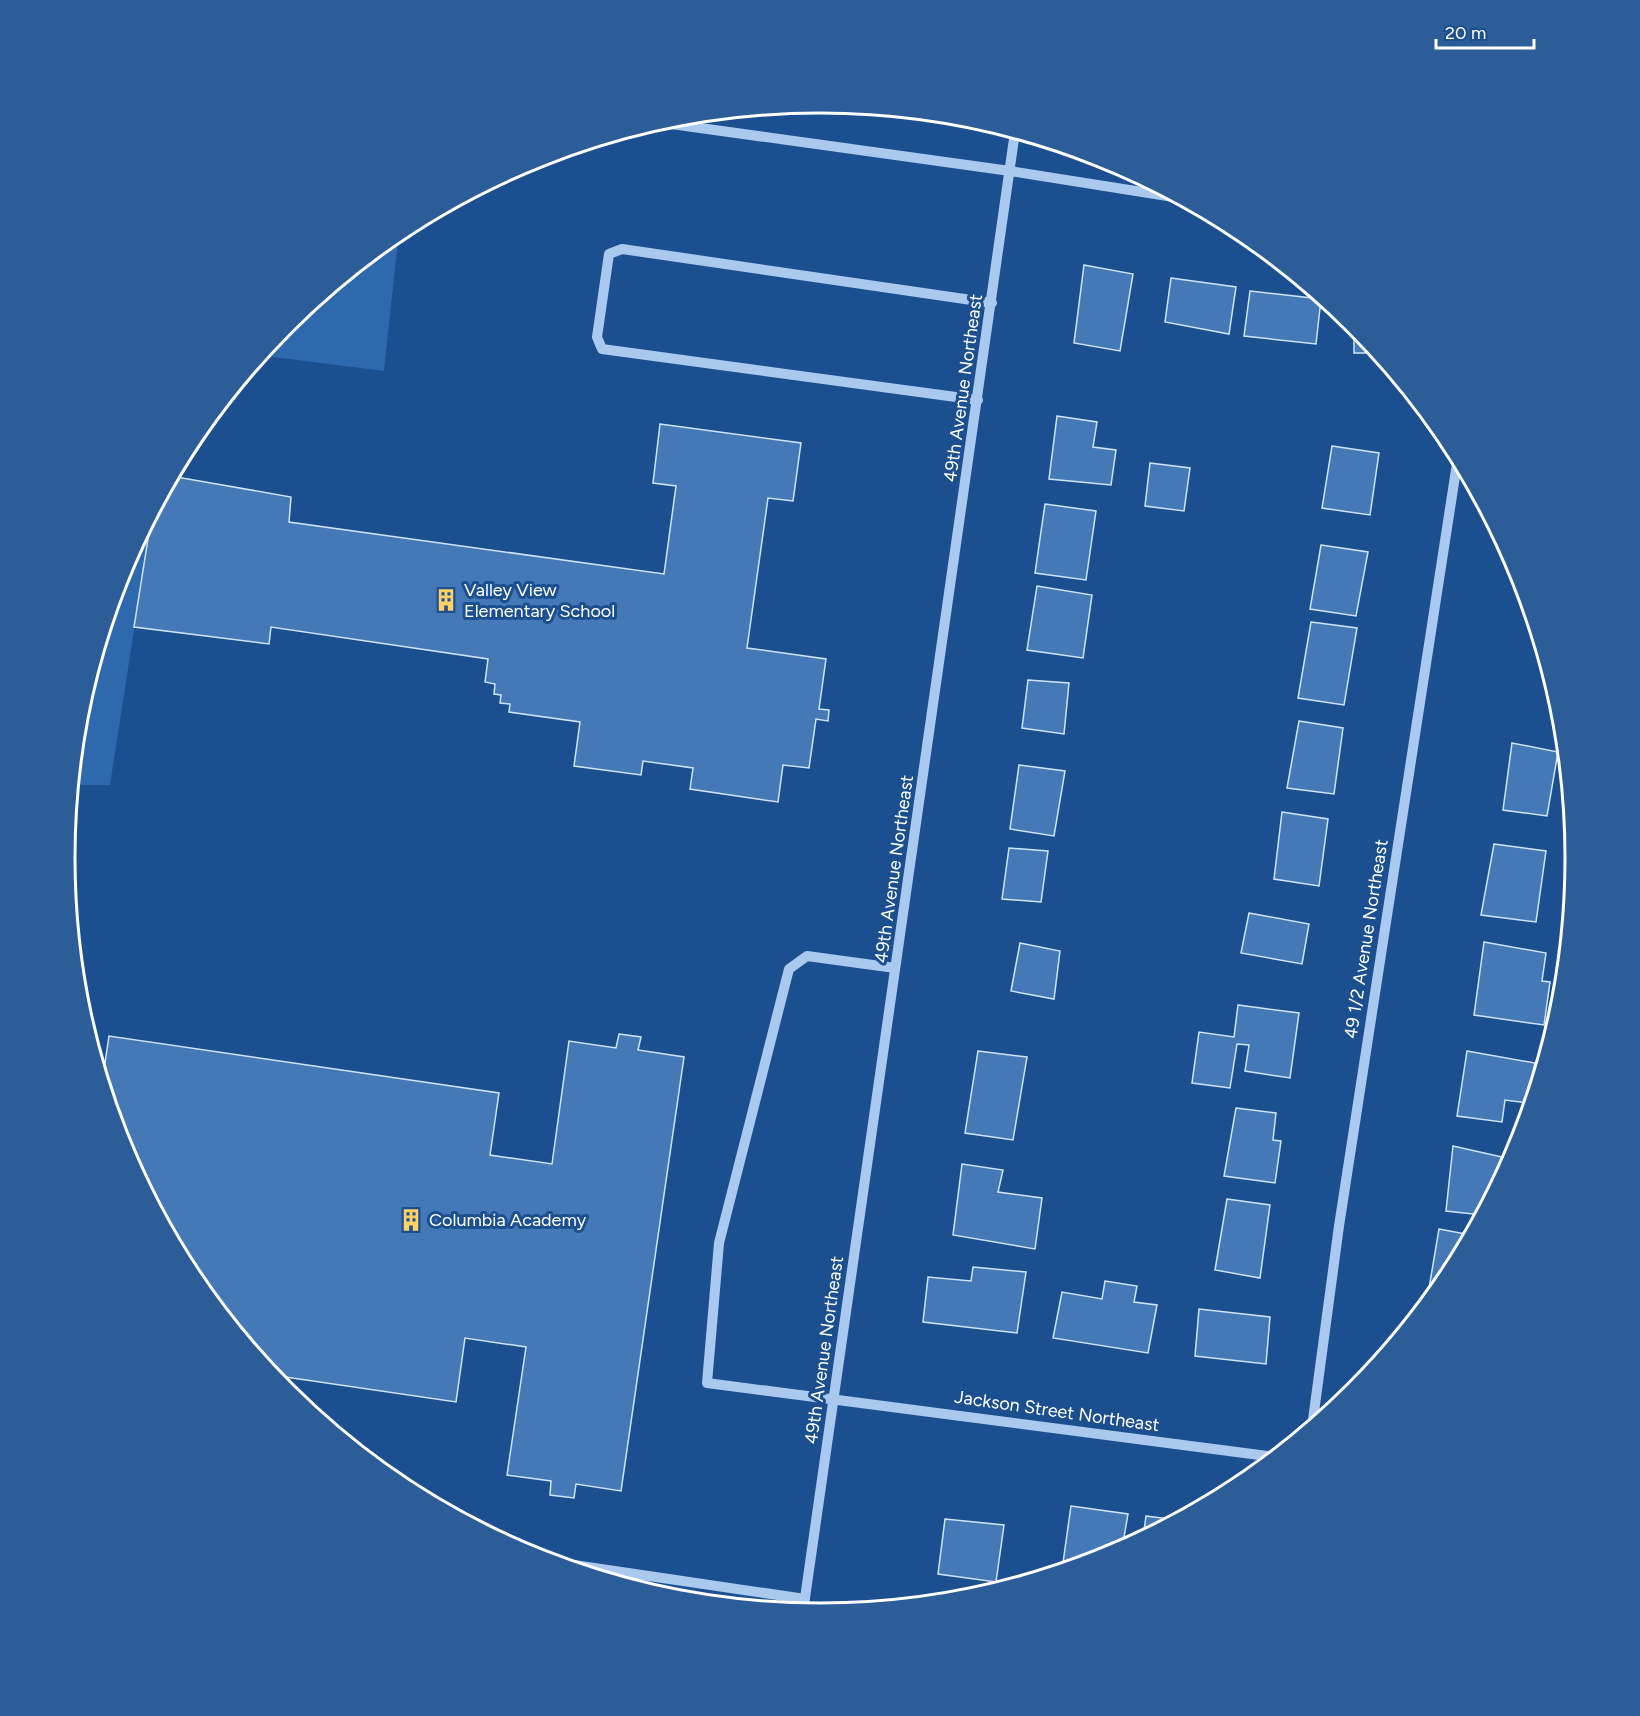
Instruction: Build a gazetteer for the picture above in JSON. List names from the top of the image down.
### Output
{
  "streets": {
    "street": ["49th Avenue Northeast", "49 1/2 Avenue Northeast", "Jackson Street Northeast"]
  },
  "crossings": [
    ["49th Avenue Northeast", "Jackson Street Northeast"]
  ],
  "places": {
    "building": ["Valley View Elementary School", "Columbia Academy"]
  },
  "scale_bar": "20 m"
}
